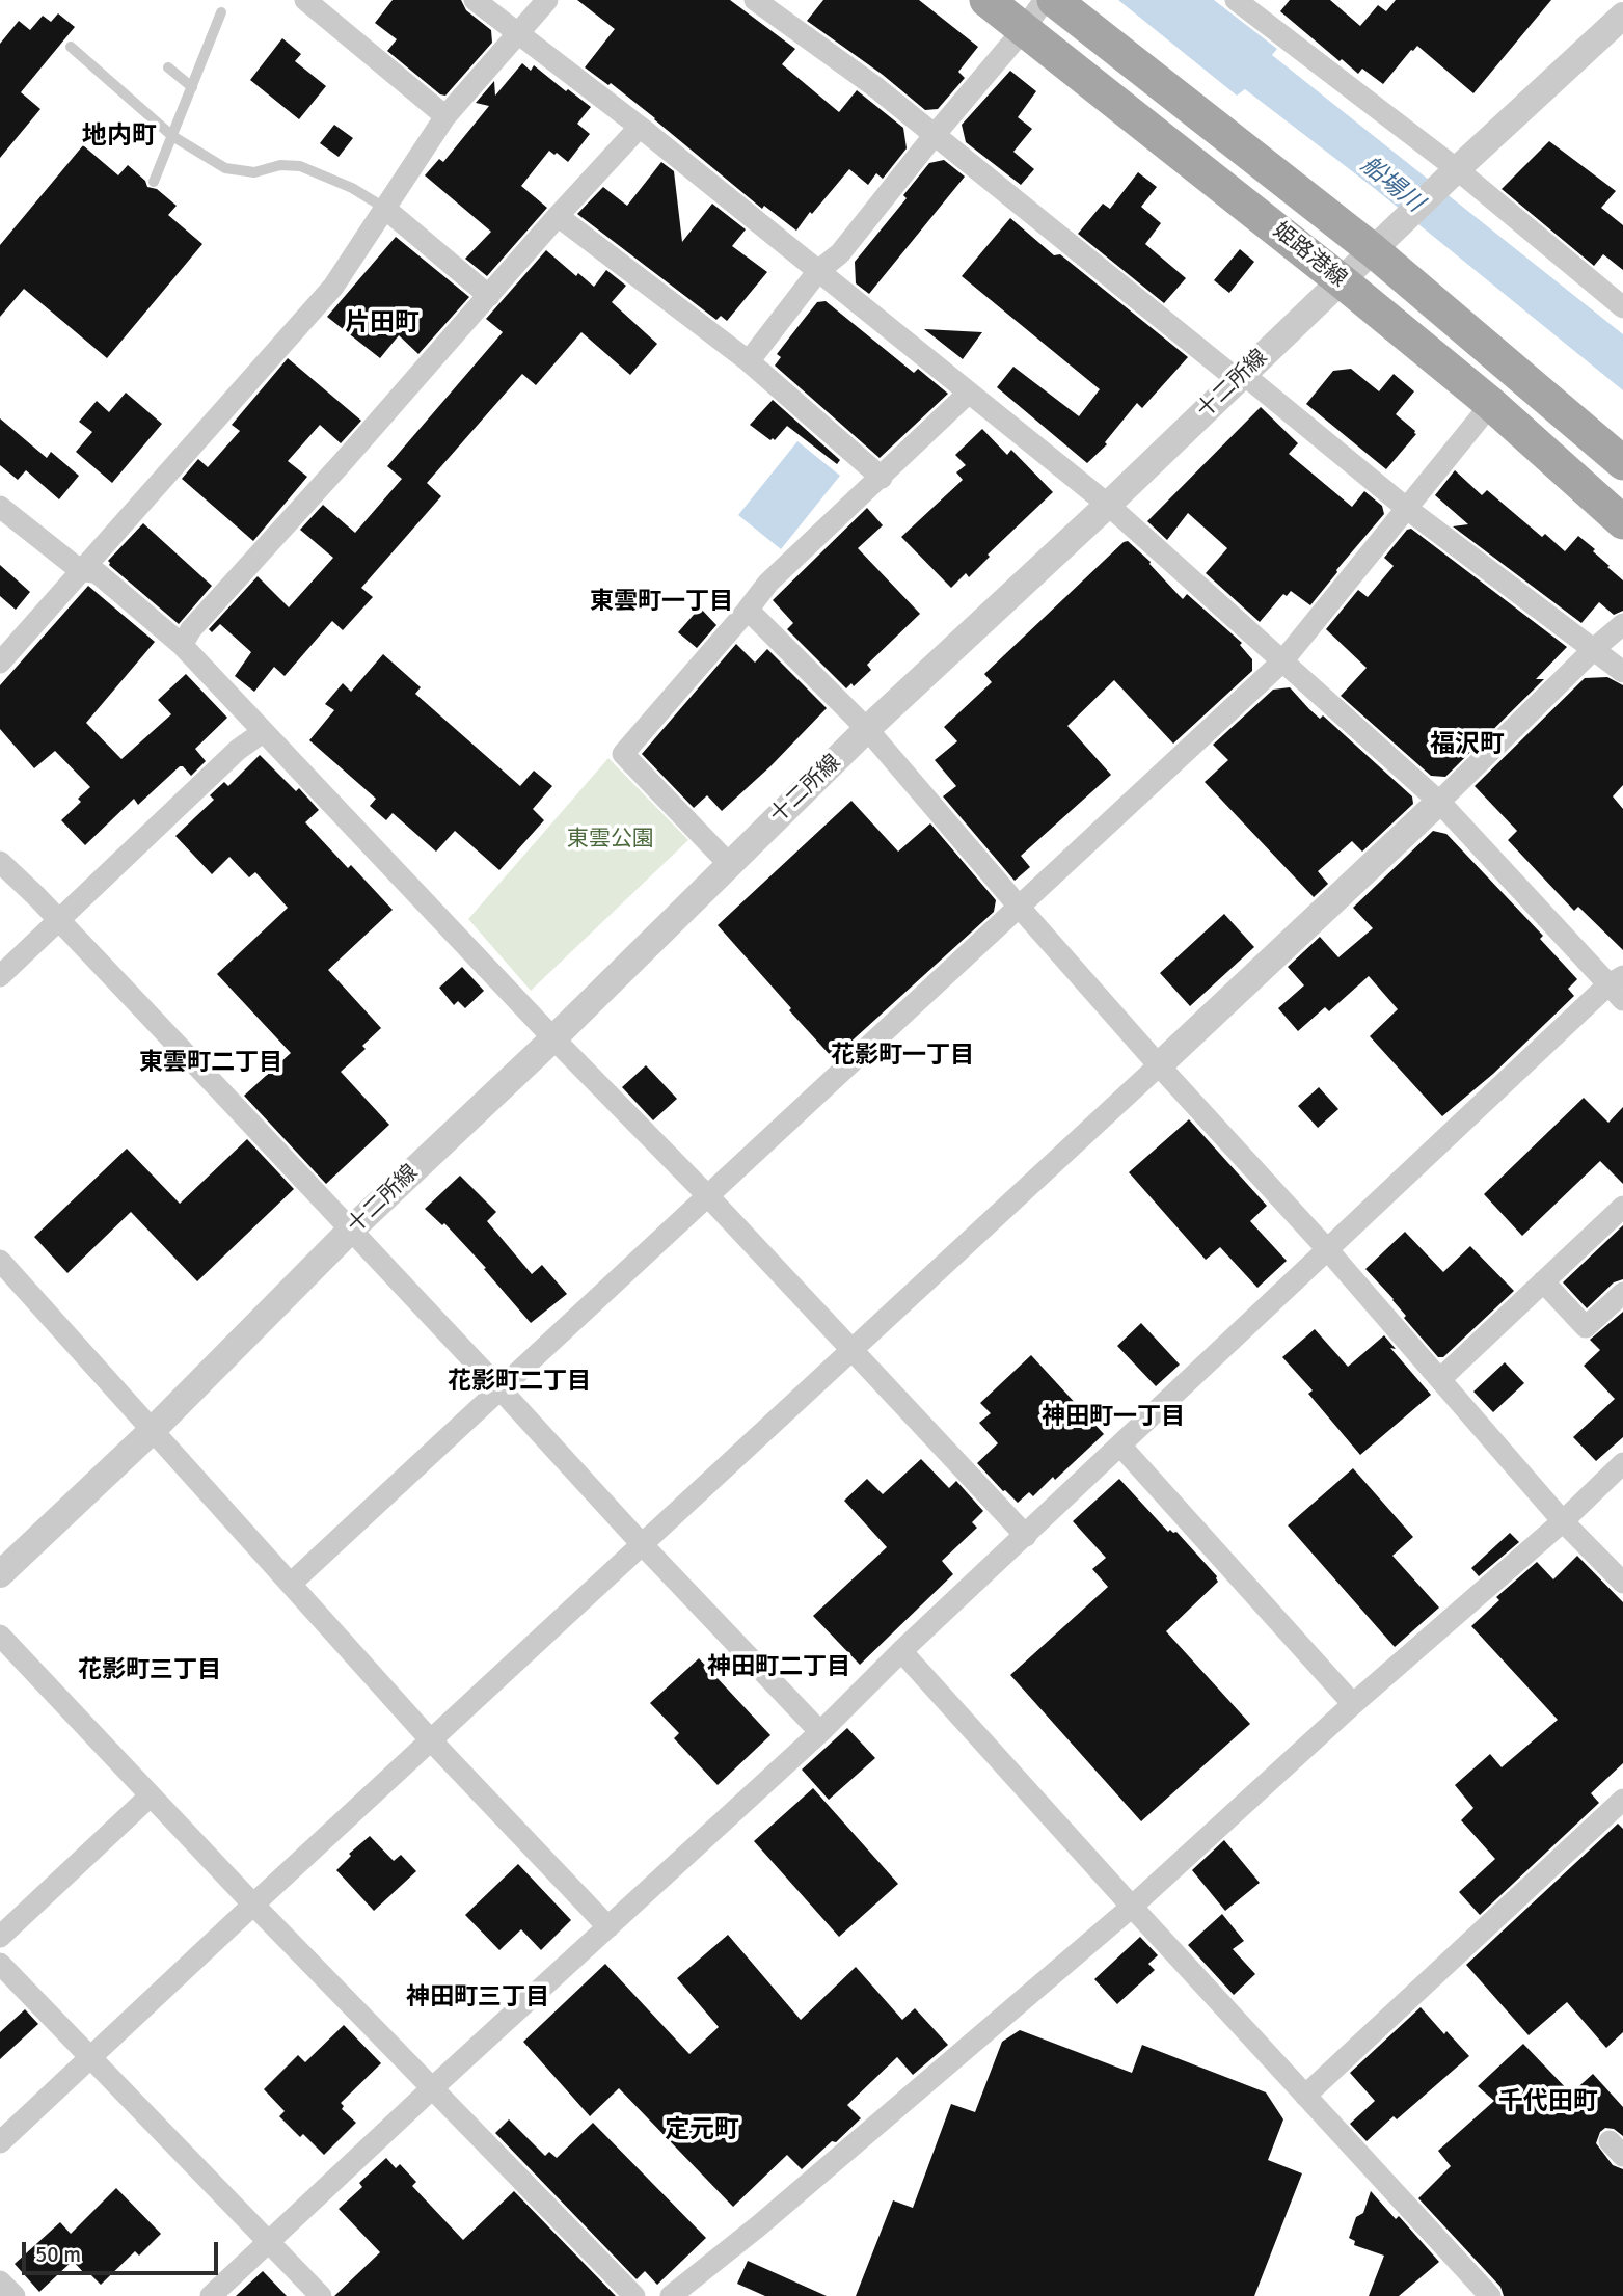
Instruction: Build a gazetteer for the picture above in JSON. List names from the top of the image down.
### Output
{
  "streets": {
    "main road": ["姫路港線"],
    "street": ["十二所線"]
  },
  "crossings": [
    ["姫路港線", "十二所線"]
  ],
  "districts": [
    "地内町",
    "片田町",
    "東雲町一丁目",
    "福沢町",
    "花影町一丁目",
    "東雲町二丁目",
    "花影町二丁目",
    "神田町一丁目",
    "神田町二丁目",
    "花影町三丁目",
    "神田町三丁目",
    "千代田町",
    "定元町"
  ],
  "water": ["船場川"],
  "parks": ["東雲公園"],
  "scale_bar": "50 m"
}
